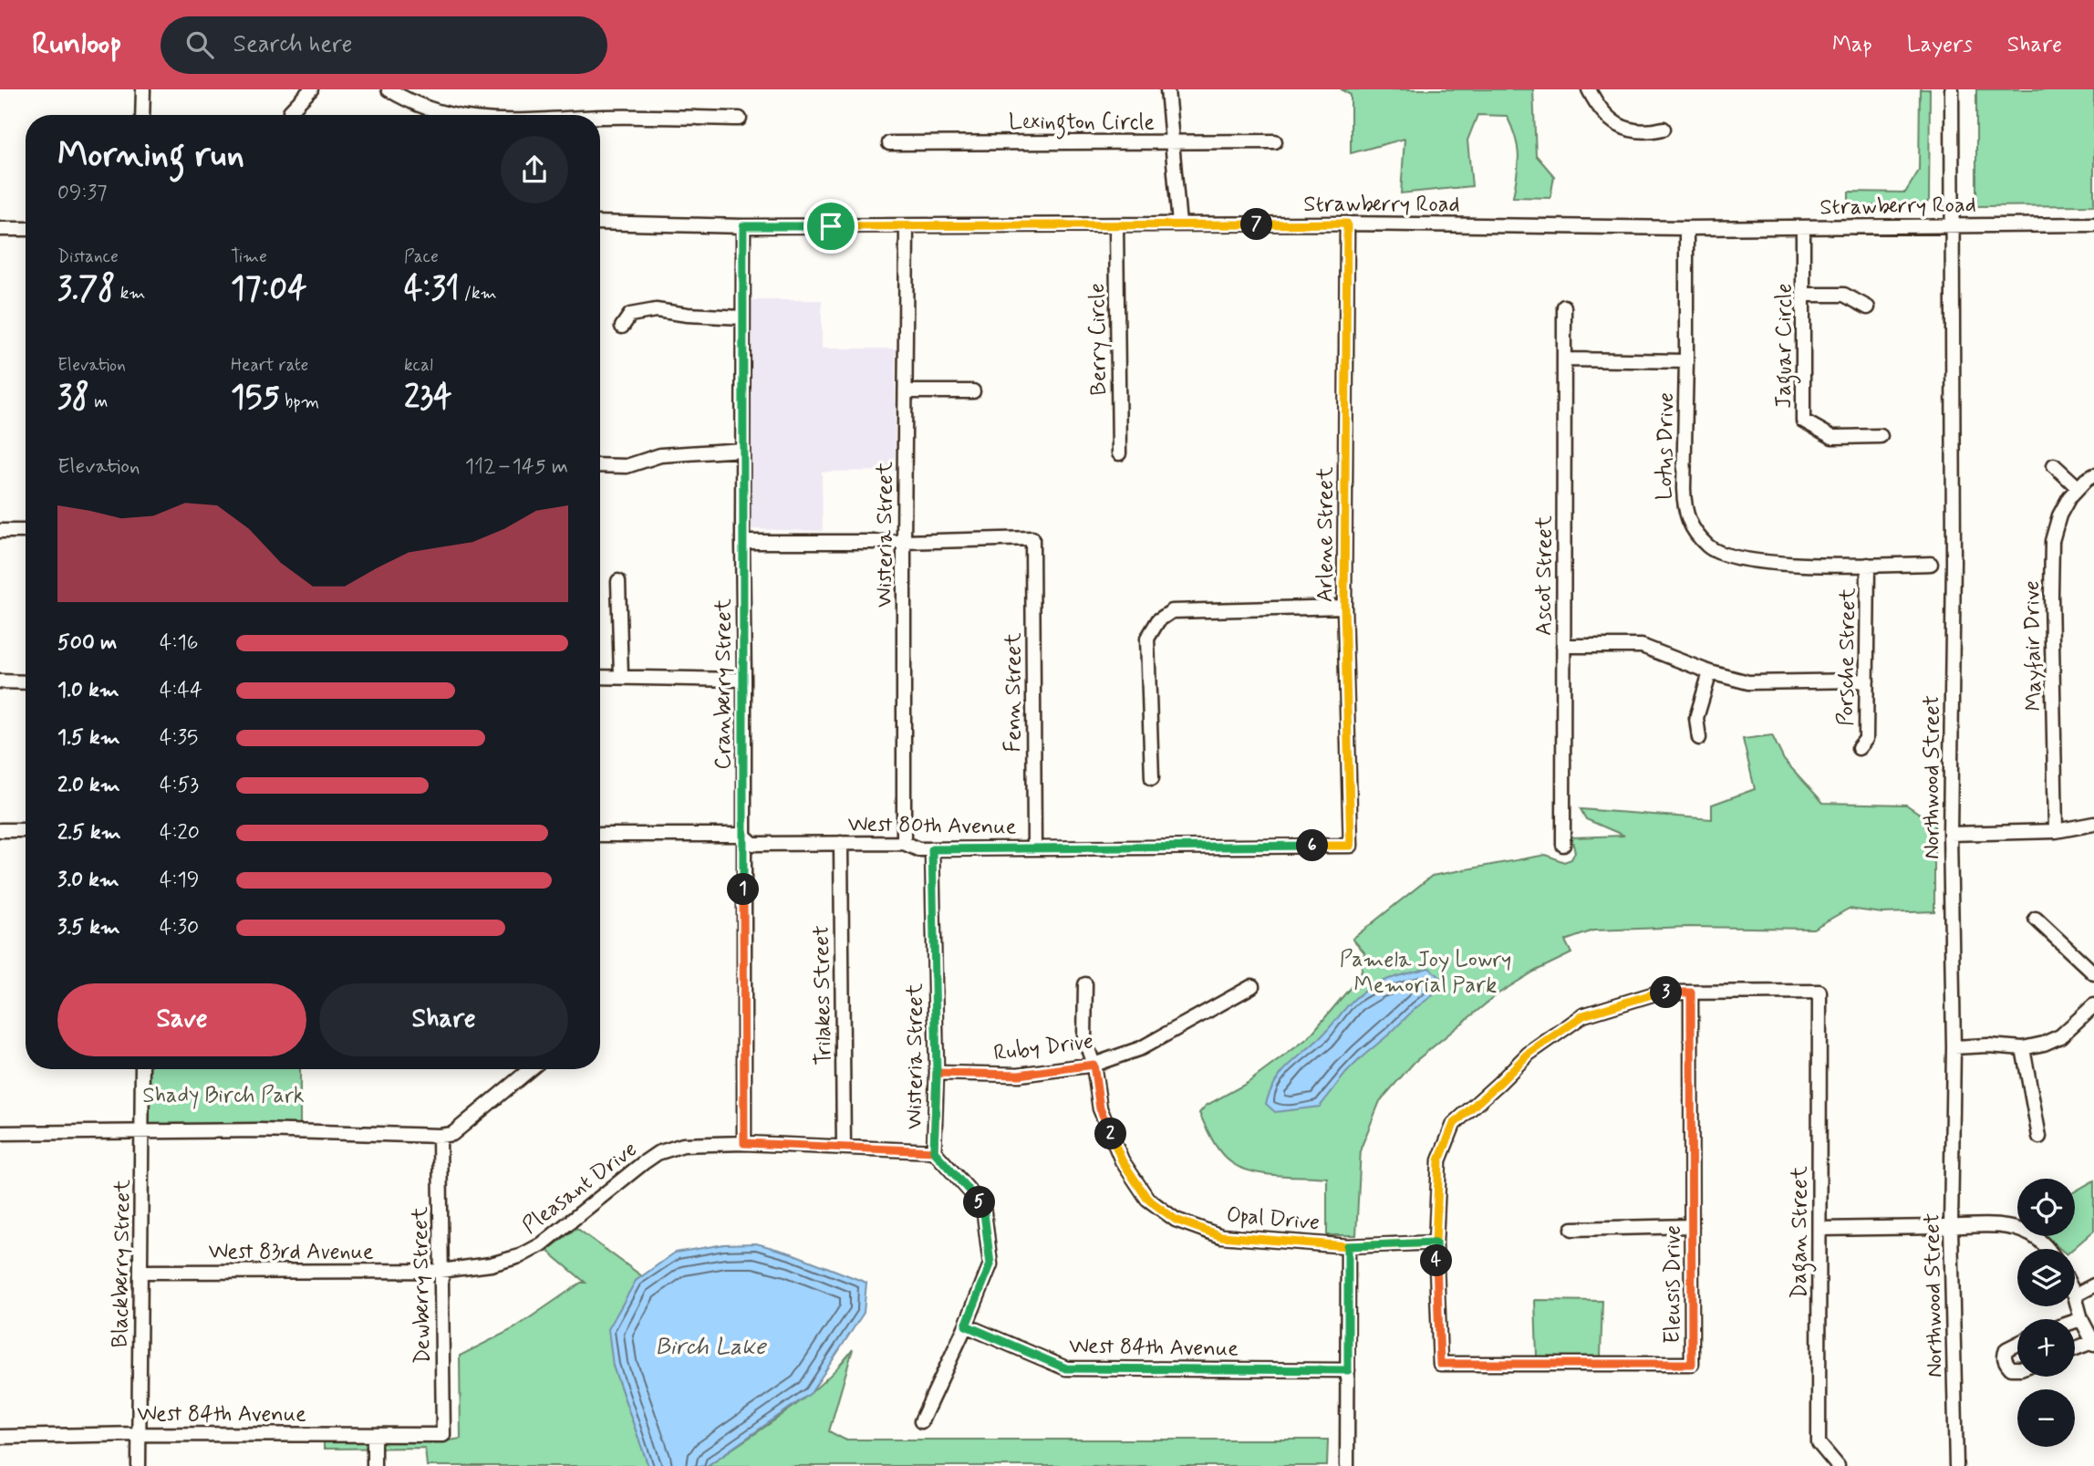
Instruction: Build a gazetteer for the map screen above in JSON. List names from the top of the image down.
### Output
{
  "streets": {
    "street": [
      "Lexington Circle",
      "Strawberry Road",
      "Berry Circle",
      "Jaguar Circle",
      "Lotus Drive",
      "Wisteria Street",
      "Arlene Street",
      "Ascot Street",
      "Mayfair Drive",
      "Porsche Street",
      "Cranberry Street",
      "Fenn Street",
      "Northwood Street",
      "West 80th Avenue",
      "Trilakes Street",
      "Ruby Drive",
      "Pleasant Drive",
      "Opal Drive",
      "Dagan Street",
      "West 83rd Avenue",
      "Blackberry Street",
      "Eleusis Drive",
      "Dewberry Street",
      "West 84th Avenue"
    ]
  },
  "crossings": [
    ["Strawberry Road", "Berry Circle"],
    ["Strawberry Road", "Jaguar Circle"],
    ["Strawberry Road", "Lotus Drive"],
    ["Strawberry Road", "Wisteria Street"],
    ["Strawberry Road", "Arlene Street"],
    ["Strawberry Road", "Cranberry Street"],
    ["Strawberry Road", "Northwood Street"],
    ["Lotus Drive", "Porsche Street"],
    ["Wisteria Street", "Fenn Street"],
    ["Wisteria Street", "West 80th Avenue"],
    ["Wisteria Street", "Ruby Drive"],
    ["Wisteria Street", "Pleasant Drive"],
    ["Wisteria Street", "West 84th Avenue"],
    ["Arlene Street", "West 80th Avenue"],
    ["Cranberry Street", "West 80th Avenue"],
    ["Cranberry Street", "Pleasant Drive"],
    ["Fenn Street", "West 80th Avenue"],
    ["West 80th Avenue", "Trilakes Street"],
    ["Trilakes Street", "Pleasant Drive"],
    ["Ruby Drive", "Opal Drive"],
    ["Pleasant Drive", "West 83rd Avenue"],
    ["Pleasant Drive", "Dewberry Street"],
    ["Opal Drive", "Eleusis Drive"],
    ["Dagan Street", "Eleusis Drive"],
    ["West 83rd Avenue", "Blackberry Street"],
    ["West 83rd Avenue", "Dewberry Street"],
    ["Blackberry Street", "West 84th Avenue"],
    ["Dewberry Street", "West 84th Avenue"]
  ],
  "water": ["Birch Lake"],
  "parks": ["Pamela Joy Lowry Memorial Park", "Shady Birch Park"],
  "page": {
    "header": "Runloop",
    "search": "Search here",
    "nav": ["Map", "Layers", "Share"],
    "heading": ["Morning run", "09:37"],
    "pins": [
      "7",
      "6",
      "1",
      "3",
      "2",
      "5",
      "4"
    ],
    "stats": [
      ["Distance", "3.78 km"],
      ["Time", "17:04"],
      ["Pace", "4:31 /km"],
      ["Elevation", "38 m"],
      ["Heart rate", "155 bpm"],
      ["kcal", "234"]
    ],
    "chart": ["Elevation", "112–145 m"],
    "list": [
      {
        "name": "500 m",
        "note": "4:16"
      },
      {
        "name": "1.0 km",
        "note": "4:44"
      },
      {
        "name": "1.5 km",
        "note": "4:35"
      },
      {
        "name": "2.0 km",
        "note": "4:53"
      },
      {
        "name": "2.5 km",
        "note": "4:20"
      },
      {
        "name": "3.0 km",
        "note": "4:19"
      },
      {
        "name": "3.5 km",
        "note": "4:30"
      }
    ],
    "buttons": ["Save", "Share"],
    "map_buttons": ["+", "−"]
  }
}
